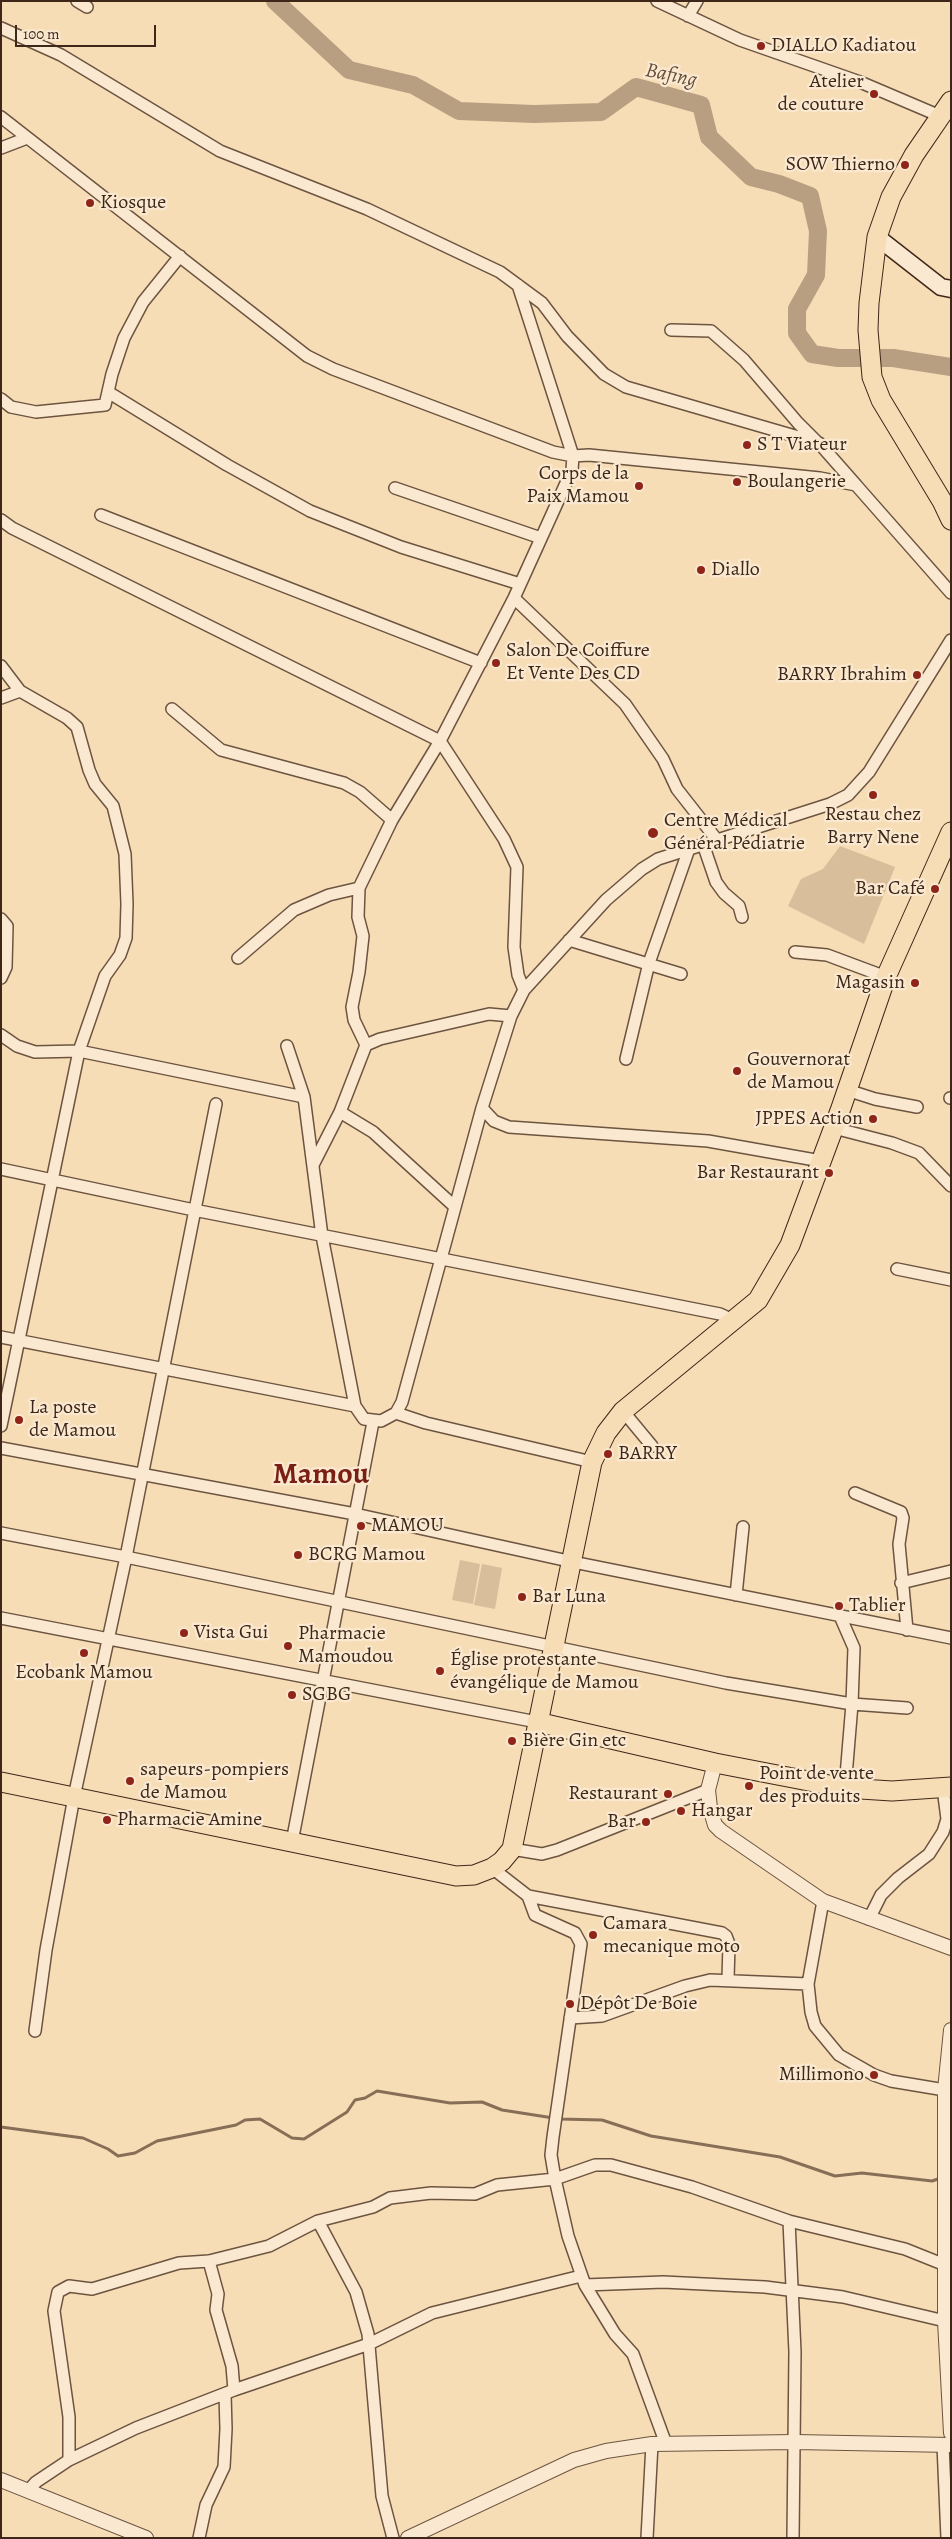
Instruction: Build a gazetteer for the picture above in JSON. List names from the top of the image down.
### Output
{
  "districts": ["Mamou"],
  "water": ["Bafing"],
  "places": [
    "DIALLO Kadiatou",
    "Atelier de couture",
    "SOW Thierno",
    "Kiosque",
    "S T Viateur",
    "Boulangerie",
    "Corps de la Paix Mamou",
    "Diallo",
    "Salon De Coiffure Et Vente Des CD",
    "BARRY Ibrahim",
    "Restau chez Barry Nene",
    "Centre Médical Général Pédiatrie",
    "Bar Café",
    "Magasin",
    "Gouvernorat de Mamou",
    "JPPES Action",
    "Bar Restaurant",
    "La poste de Mamou",
    "BARRY",
    "MAMOU",
    "BCRG Mamou",
    "Bar Luna",
    "Tablier",
    "Vista Gui",
    "Pharmacie Mamoudou",
    "Ecobank Mamou",
    "Église protestante évangélique de Mamou",
    "SGBG",
    "Bière Gin etc",
    "sapeurs-pompiers de Mamou",
    "Point de vente des produits",
    "Restaurant",
    "Hangar",
    "Pharmacie Amine",
    "Bar",
    "Camara mecanique moto",
    "Dépôt De Boie",
    "Millimono"
  ],
  "scale_bar": "100 m"
}
